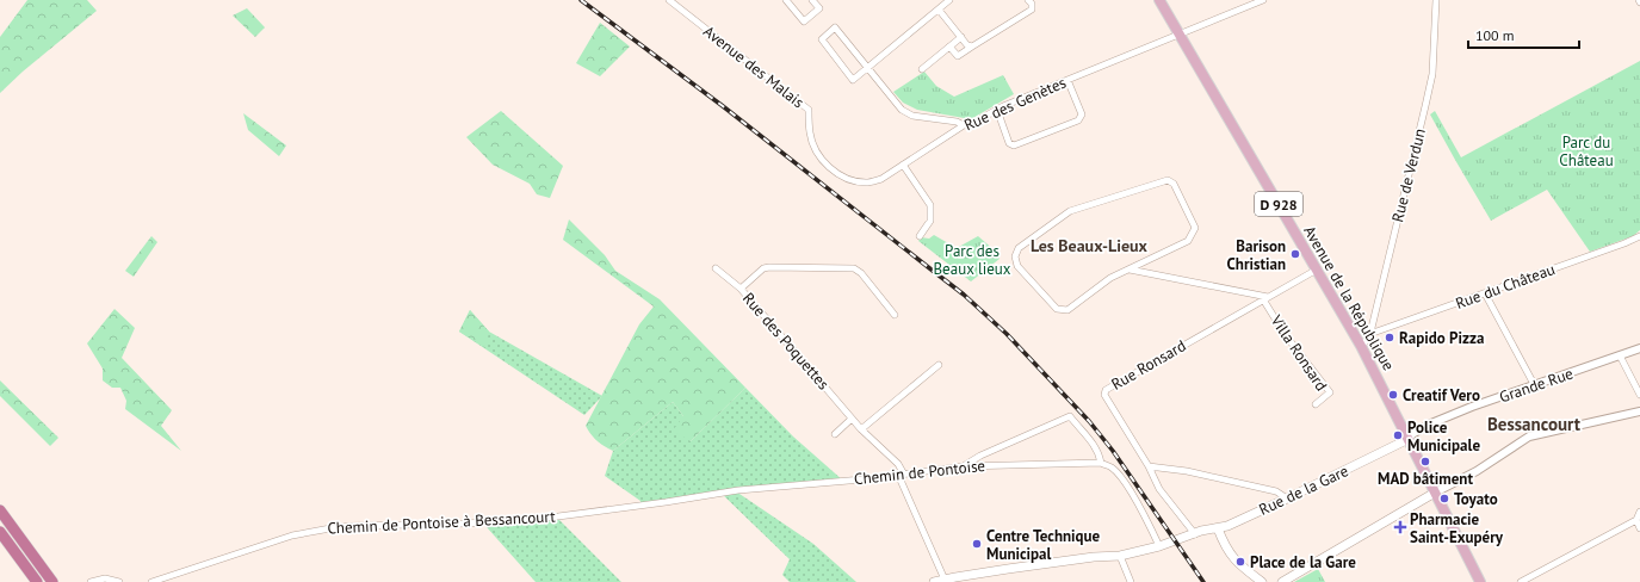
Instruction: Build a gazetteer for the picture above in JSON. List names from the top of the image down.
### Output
{
  "streets": {
    "main road": ["D 928", "Avenue de la République", "Rue de la Gare"],
    "street": [
      "Avenue des Malais",
      "Rue des Genètes",
      "Rue de Verdun",
      "Rue du Château",
      "Rue des Poquettes",
      "Villa Ronsard",
      "Rue Ronsard",
      "Grande Rue",
      "Chemin de Pontoise",
      "Chemin de Pontoise à Bessancourt"
    ]
  },
  "crossings": [
    ["Avenue des Malais", "Rue des Genètes"],
    ["Rue des Genètes", "Avenue de la République"],
    ["Rue de Verdun", "Rue du Château"],
    ["Rue de Verdun", "Avenue de la République"],
    ["D 928", "Avenue de la République"],
    ["D 928", "Grande Rue"],
    ["D 928", "Rue de la Gare"],
    ["Avenue de la République", "Rue Ronsard"],
    ["Avenue de la République", "Grande Rue"],
    ["Avenue de la République", "Rue de la Gare"],
    ["Rue des Poquettes", "Chemin de Pontoise"],
    ["Rue des Poquettes", "Rue de la Gare"],
    ["Villa Ronsard", "Rue Ronsard"],
    ["Rue Ronsard", "Rue de la Gare"],
    ["Grande Rue", "Rue de la Gare"],
    ["Chemin de Pontoise", "Chemin de Pontoise à Bessancourt"]
  ],
  "districts": ["Les Beaux-Lieux", "Bessancourt"],
  "parks": ["Parc du Château", "Parc des Beaux lieux"],
  "places": {
    "other": [
      "Barison Christian",
      "Rapido Pizza",
      "Creatif Vero",
      "Police Municipale",
      "MAD bâtiment",
      "Toyato",
      "Centre Technique Municipal",
      "Place de la Gare"
    ],
    "health": ["Pharmacie Saint-Exupéry"]
  },
  "scale_bar": "100 m"
}
